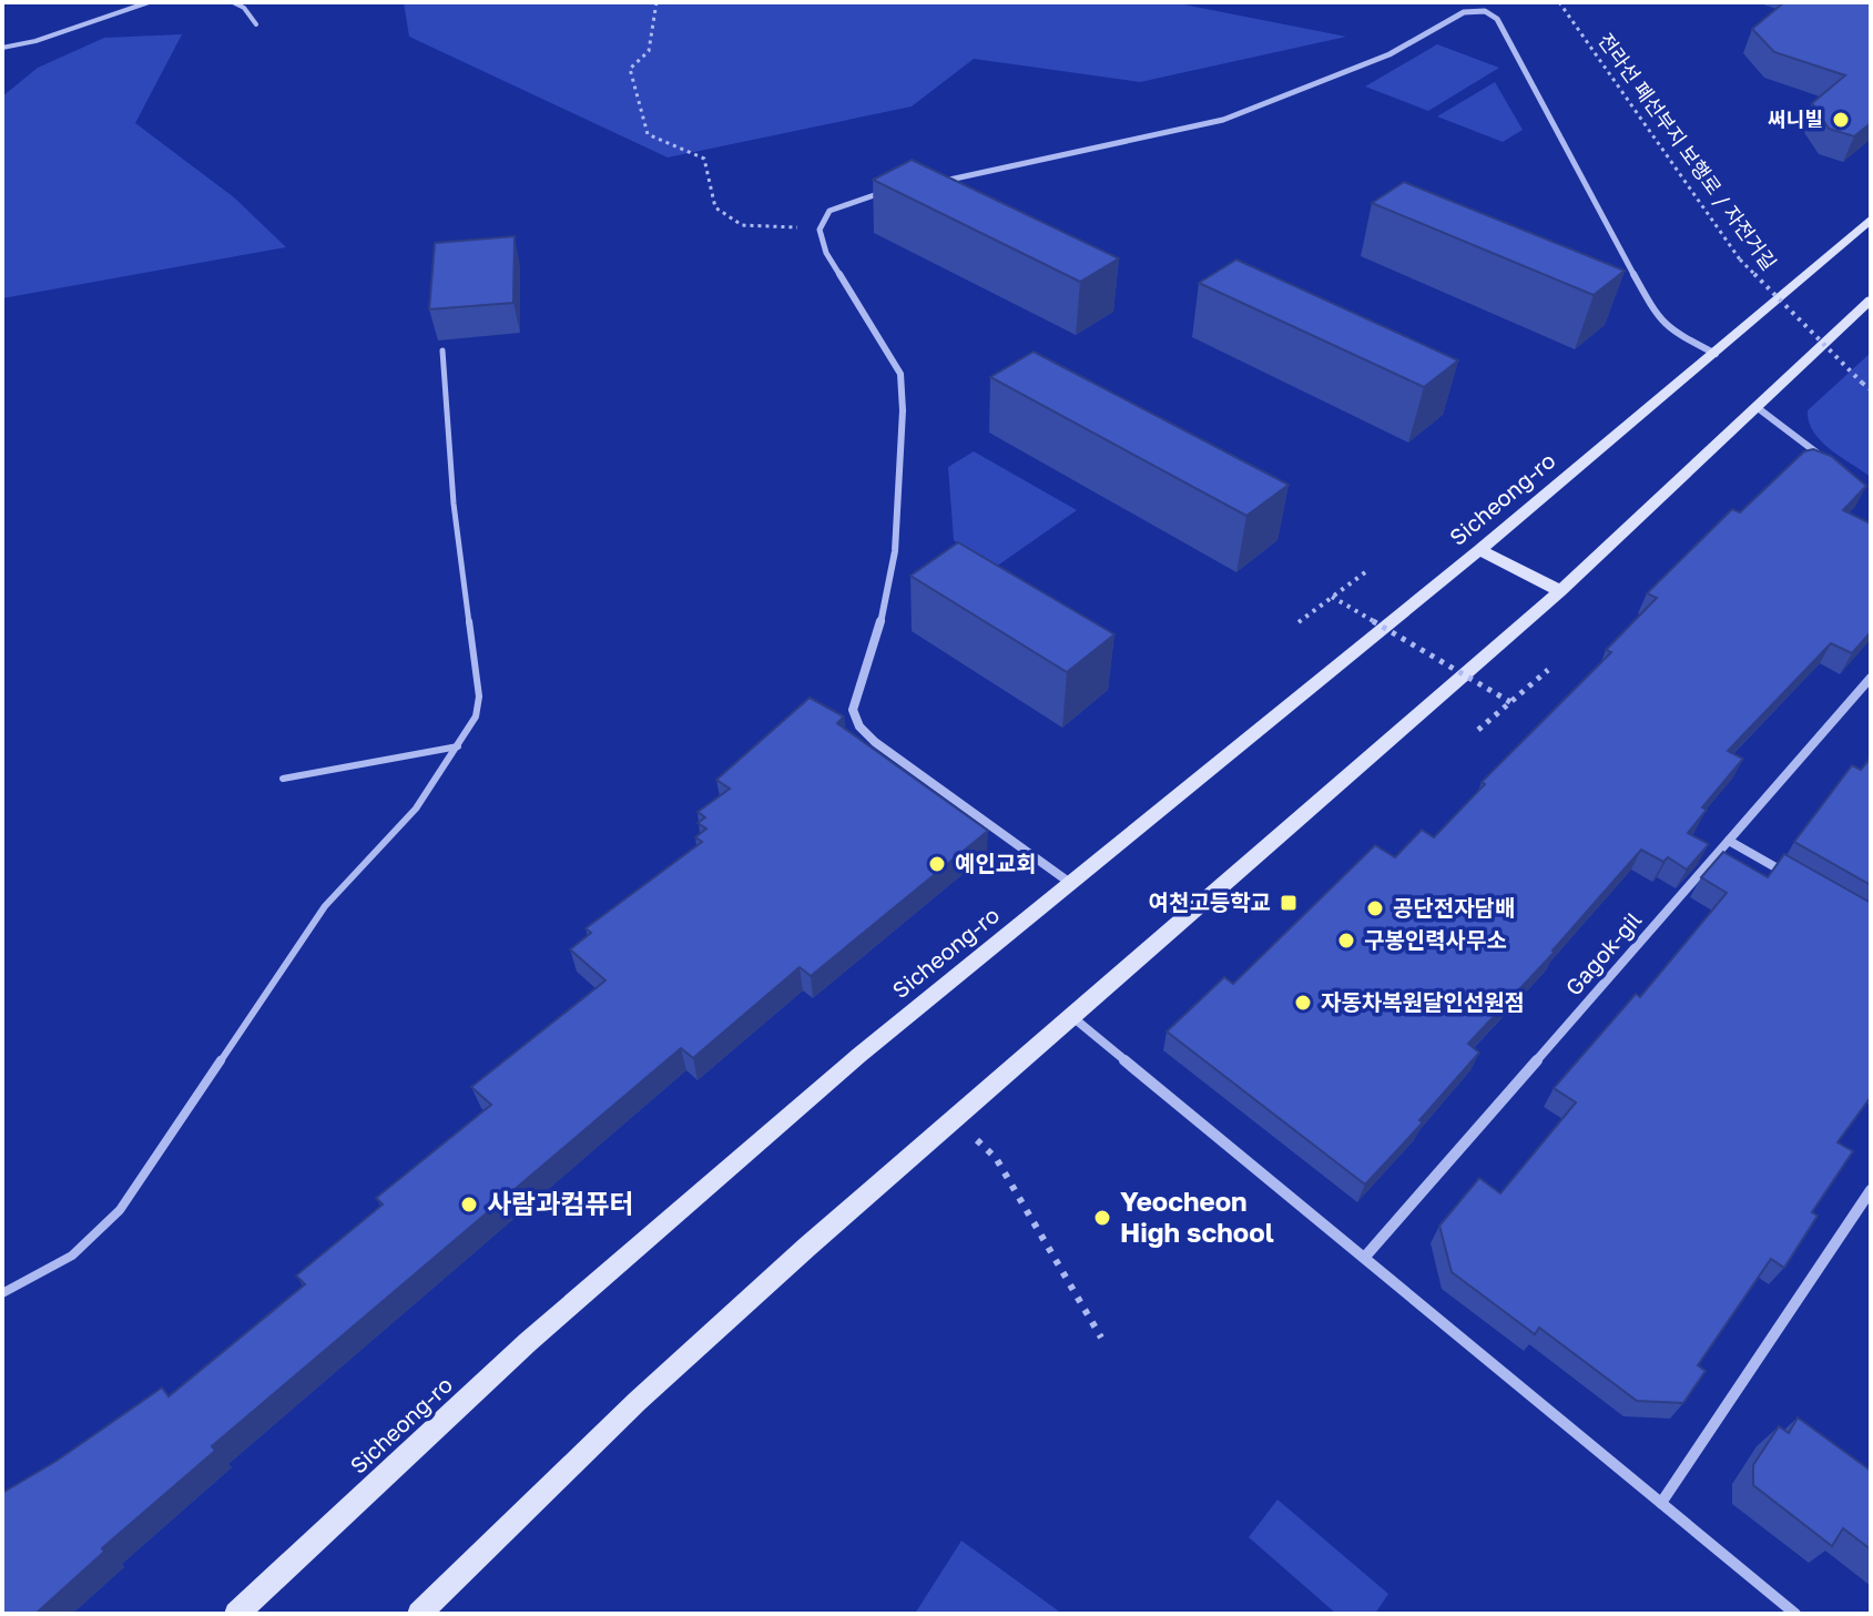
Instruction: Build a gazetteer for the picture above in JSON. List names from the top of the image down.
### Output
{
  "streets": {
    "street": ["Sicheong-ro", "Gagok-gil"],
    "path": ["전라선 폐선부지 보행로 / 자전거길"]
  },
  "places": {
    "other": [
      "써니빌",
      "예인교회",
      "공단전자담배",
      "구봉인력사무소",
      "자동차복원달인선원점",
      "사람과컴퓨터",
      "Yeocheon High school"
    ],
    "transit": ["여천고등학교"]
  }
}
